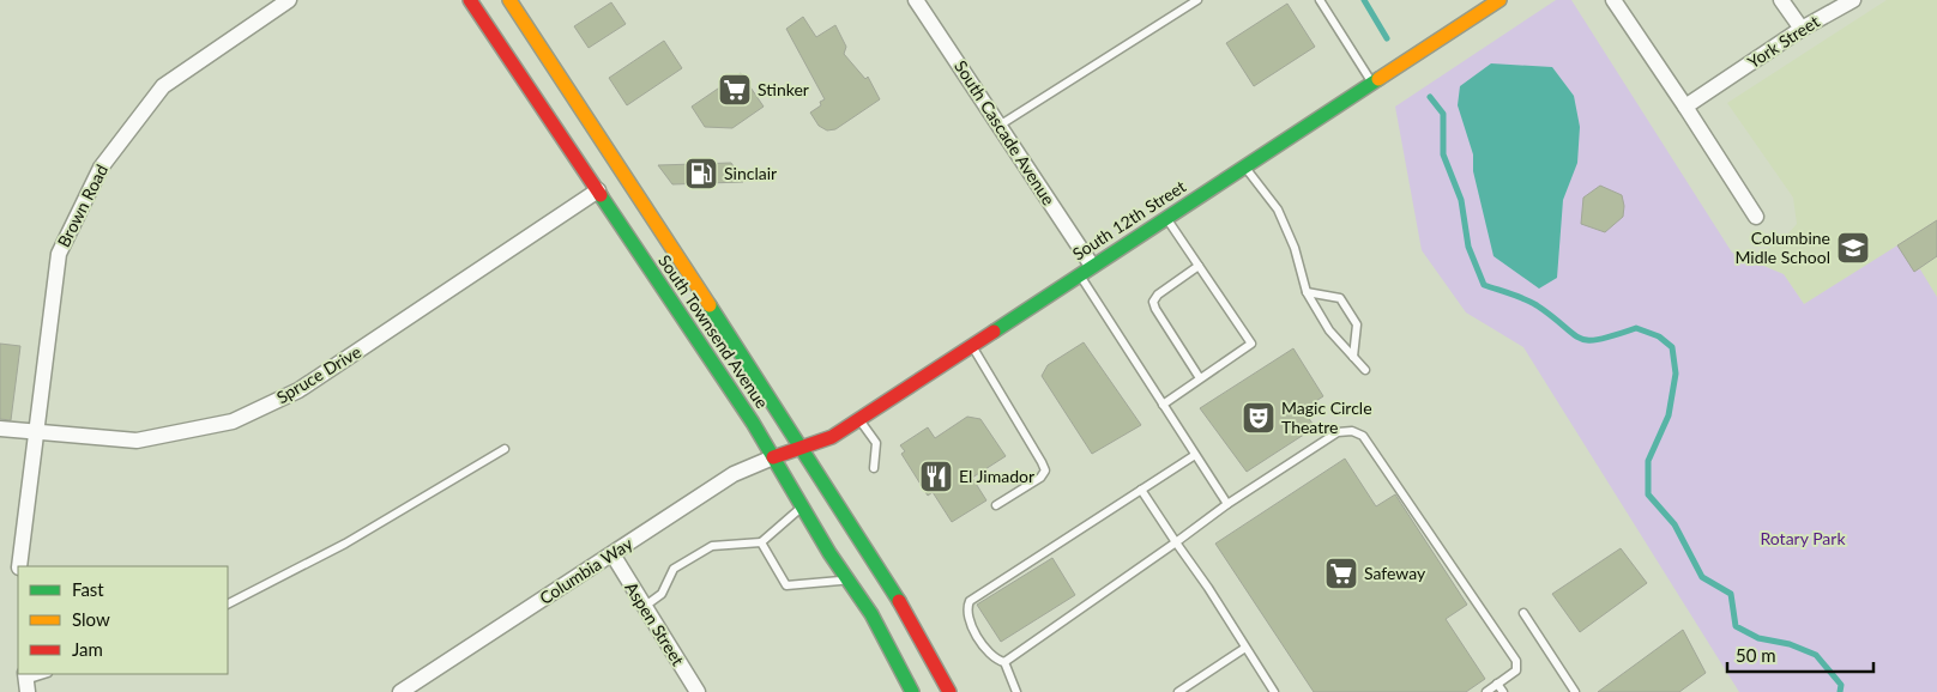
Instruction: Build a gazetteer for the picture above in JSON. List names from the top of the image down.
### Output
{
  "streets": {
    "main road": ["South 12th Street", "South Townsend Avenue"],
    "street": [
      "York Street",
      "South Cascade Avenue",
      "Brown Road",
      "Spruce Drive",
      "Columbia Way",
      "Aspen Street"
    ]
  },
  "crossings": [
    ["South Cascade Avenue", "South 12th Street"],
    ["Brown Road", "Spruce Drive"],
    ["South 12th Street", "South Townsend Avenue"],
    ["South 12th Street", "Columbia Way"],
    ["South Townsend Avenue", "Spruce Drive"],
    ["South Townsend Avenue", "Columbia Way"],
    ["Columbia Way", "Aspen Street"]
  ],
  "parks": ["Rotary Park"],
  "places": {
    "supermarket": ["Stinker", "Safeway"],
    "fuel station": ["Sinclair"],
    "school or university": ["Columbine Midle School"],
    "theatre": ["Magic Circle Theatre"],
    "restaurant": ["El Jimador"]
  },
  "legend": ["Fast", "Slow", "Jam"],
  "scale_bar": "50 m"
}
